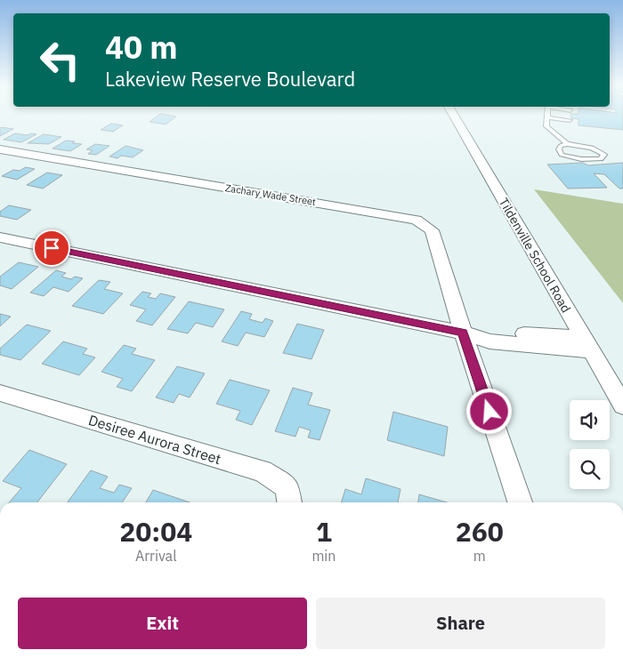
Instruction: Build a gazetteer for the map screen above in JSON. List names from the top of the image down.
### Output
{
  "streets": {
    "street": ["Zachary Wade Street", "Tildenville School Road", "Desiree Aurora Street"]
  },
  "page": {
    "turn": ["40 m", "Lakeview Reserve Boulevard"],
    "eta": [
      "20:04",
      "Arrival",
      "1",
      "min",
      "260",
      "m"
    ],
    "buttons": ["Exit", "Share"]
  }
}
